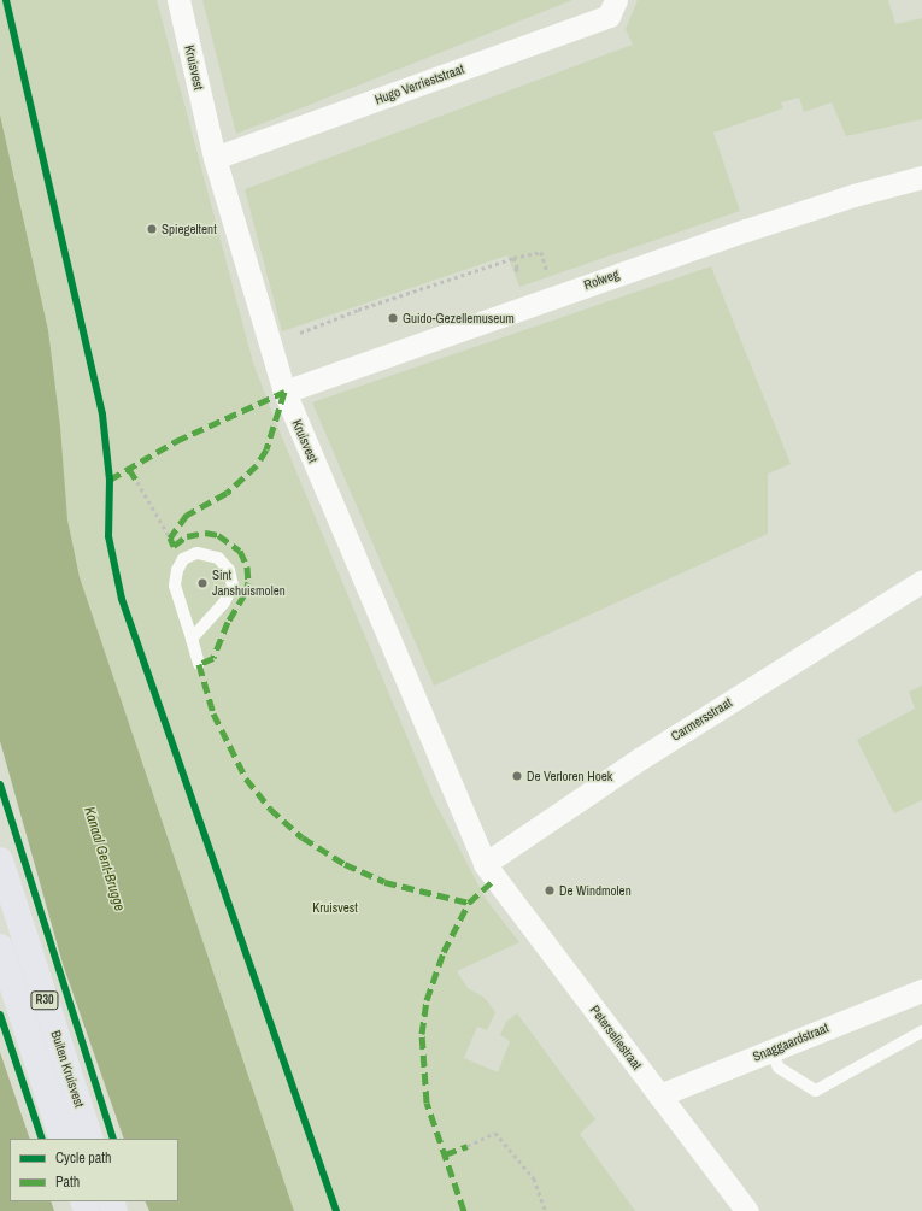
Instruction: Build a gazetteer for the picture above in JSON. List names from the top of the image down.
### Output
{
  "streets": {
    "main road": ["R30", "Buiten Kruisvest"],
    "street": [
      "Kruisvest",
      "Hugo Verrieststraat",
      "Rolweg",
      "Carmersstraat",
      "Peterseliestraat",
      "Snaggaardstraat"
    ]
  },
  "crossings": [
    ["Kruisvest", "Hugo Verrieststraat"],
    ["Kruisvest", "Rolweg"],
    ["Kruisvest", "Carmersstraat"],
    ["Kruisvest", "Peterseliestraat"],
    ["Carmersstraat", "Peterseliestraat"],
    ["Peterseliestraat", "Snaggaardstraat"]
  ],
  "water": ["Kanaal Gent-Brugge"],
  "parks": ["Kruisvest"],
  "places": [
    "Spiegeltent",
    "Guido-Gezellemuseum",
    "Sint Janshuismolen",
    "De Verloren Hoek",
    "De Windmolen"
  ],
  "legend": ["Cycle path", "Path"]
}
